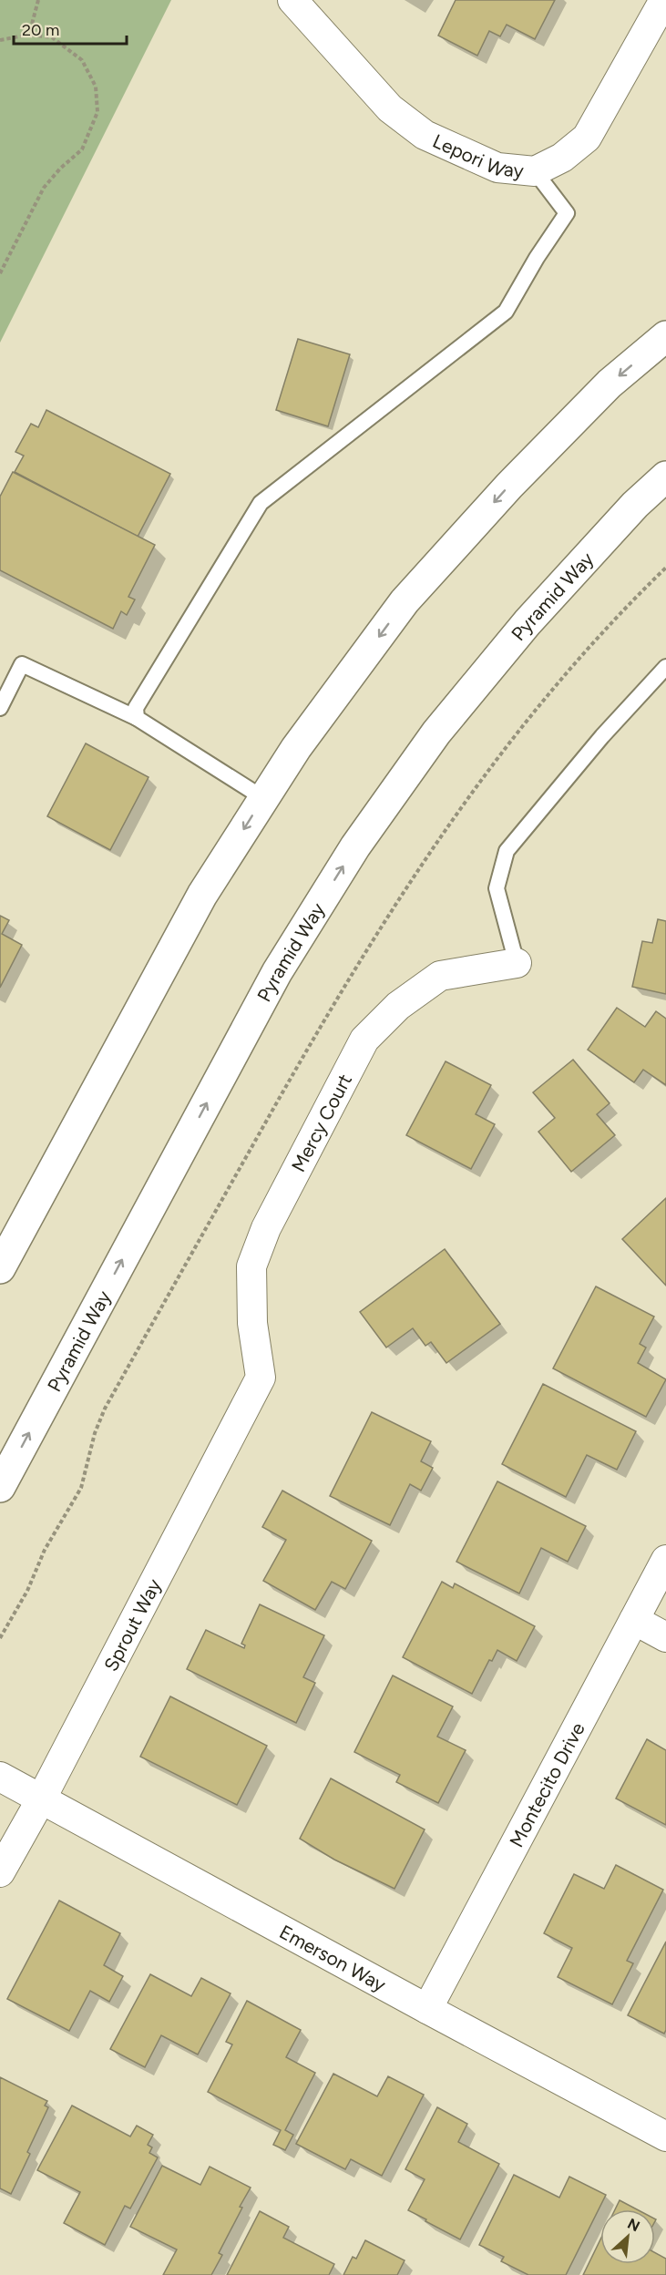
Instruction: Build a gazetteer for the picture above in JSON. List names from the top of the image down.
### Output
{
  "streets": {
    "main road": ["Pyramid Way"],
    "street": [
      "Lepori Way",
      "Mercy Court",
      "Sprout Way",
      "Montecito Drive",
      "Emerson Way"
    ]
  },
  "crossings": [
    ["Mercy Court", "Sprout Way"],
    ["Sprout Way", "Emerson Way"],
    ["Montecito Drive", "Emerson Way"]
  ],
  "scale_bar": "20 m",
  "north": "top right"
}
